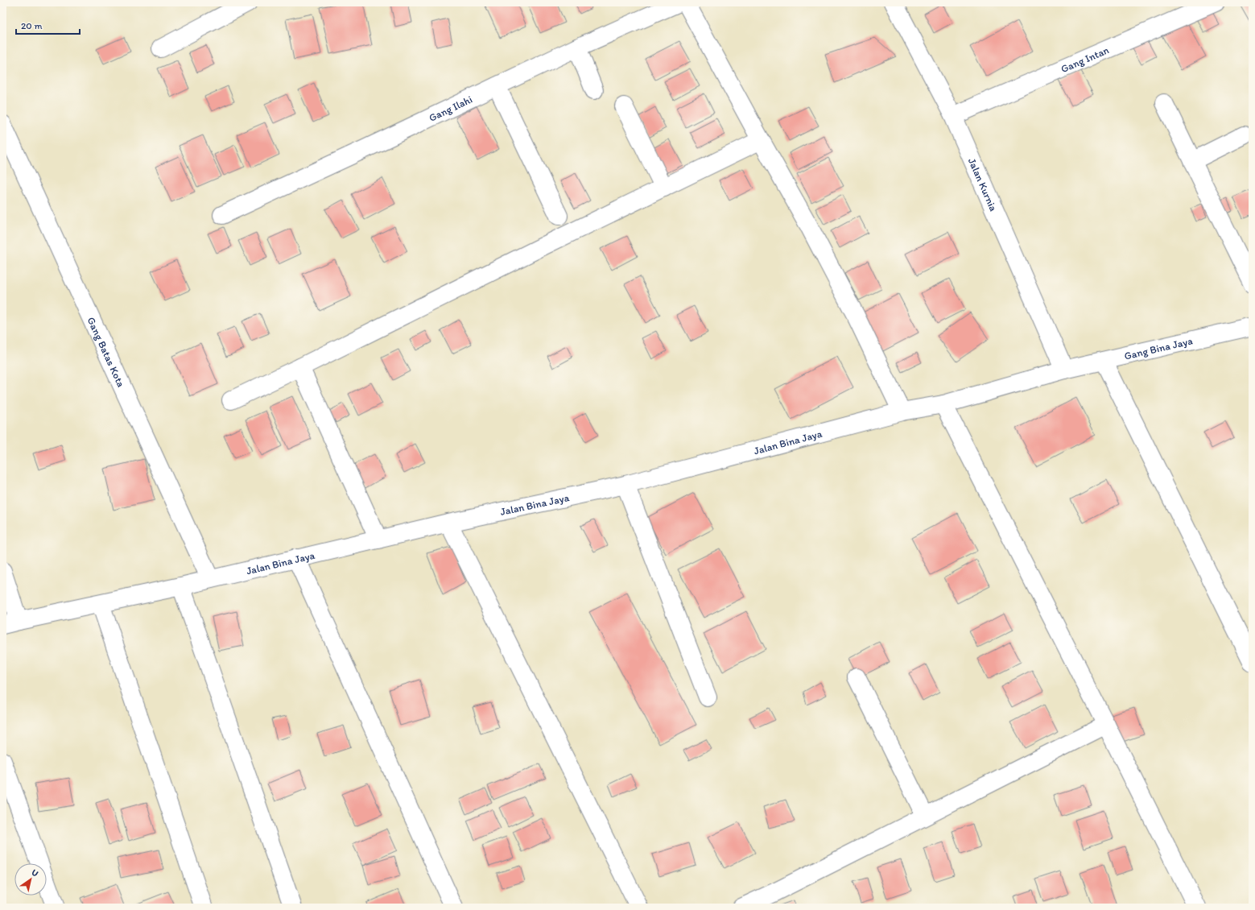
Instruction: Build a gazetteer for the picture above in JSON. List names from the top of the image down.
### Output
{
  "streets": {
    "street": [
      "Gang Intan",
      "Gang Ilahi",
      "Jalan Kurnia",
      "Gang Bina Jaya",
      "Gang Batas Kota",
      "Jalan Bina Jaya"
    ]
  },
  "crossings": [
    ["Gang Intan", "Jalan Kurnia"],
    ["Jalan Kurnia", "Gang Bina Jaya"],
    ["Jalan Kurnia", "Jalan Bina Jaya"],
    ["Gang Bina Jaya", "Jalan Bina Jaya"],
    ["Gang Batas Kota", "Jalan Bina Jaya"]
  ],
  "scale_bar": "20 m",
  "north": "top right"
}
